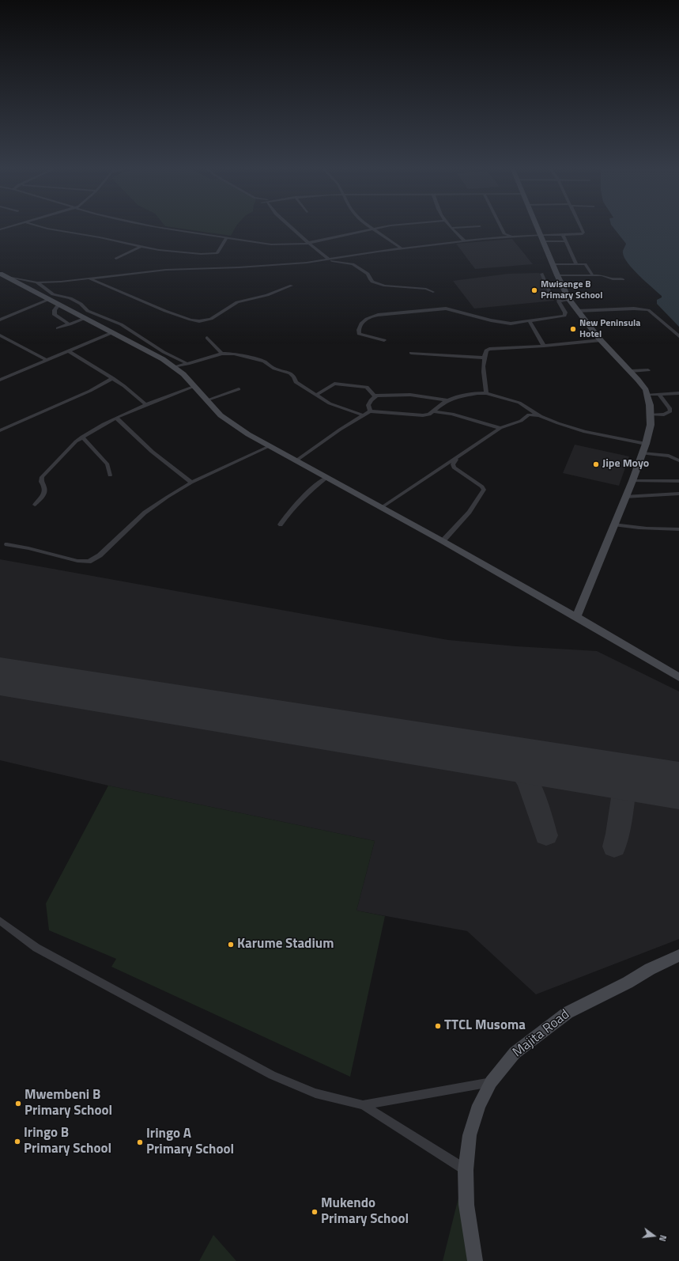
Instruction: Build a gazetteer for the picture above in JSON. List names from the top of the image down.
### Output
{
  "streets": {
    "main road": ["Majita Road"]
  },
  "places": [
    "Mwisenge B Primary School",
    "New Peninsula Hotel",
    "Jipe Moyo",
    "Karume Stadium",
    "TTCL Musoma",
    "Mwembeni B Primary School",
    "Iringo B Primary School",
    "Iringo A Primary School",
    "Mukendo Primary School"
  ],
  "north": "right"
}
